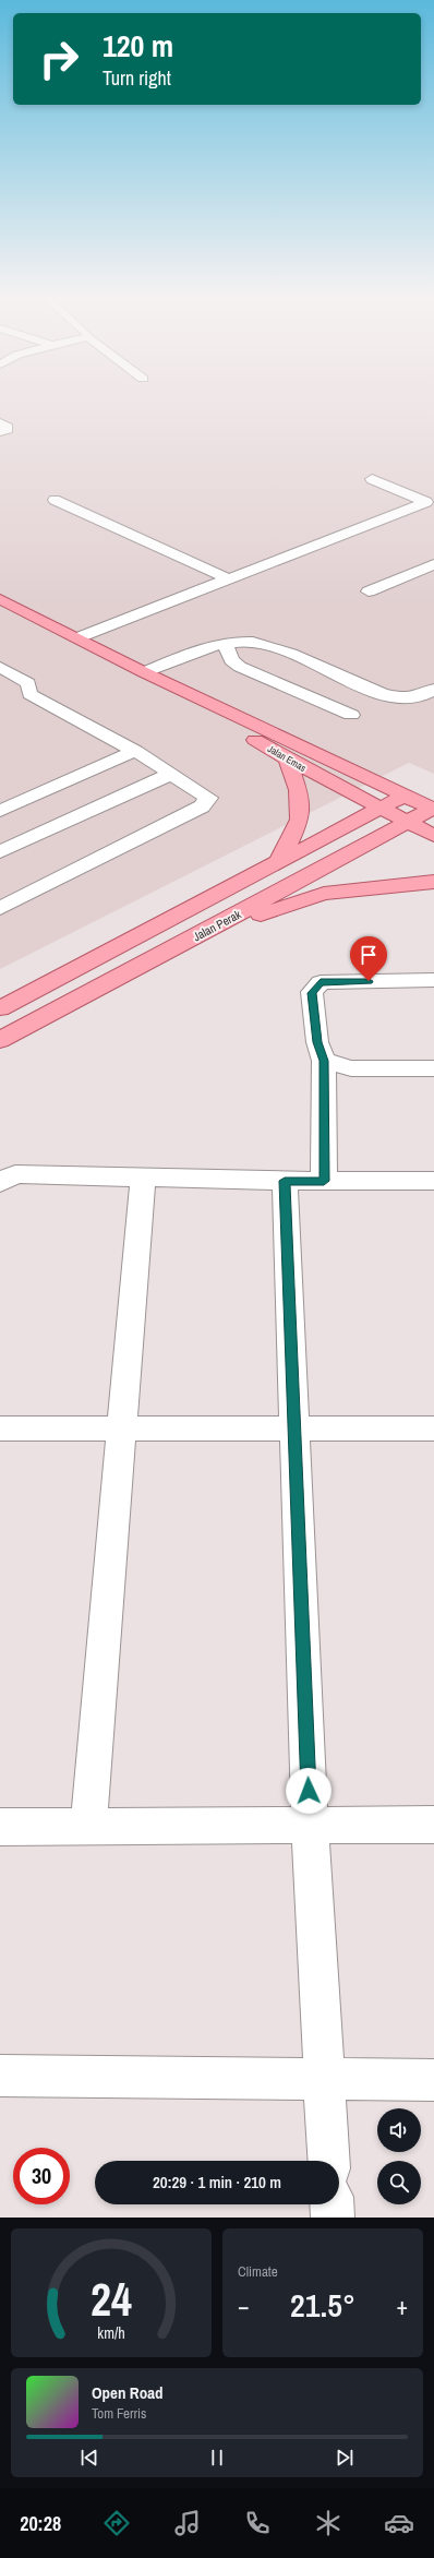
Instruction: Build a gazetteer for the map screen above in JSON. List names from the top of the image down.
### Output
{
  "streets": {
    "main road": ["Jalan Emas", "Jalan Perak"]
  },
  "crossings": [
    ["Jalan Emas", "Jalan Perak"]
  ],
  "page": {
    "turn": ["120 m", "Turn right"],
    "limit": "30",
    "trip": "20:29 · 1 min · 210 m",
    "tile": "Climate",
    "heat": ["−", "21.5°", "+"],
    "song": ["Open Road", "Tom Ferris"],
    "tabs": "20:28",
    "gauge": ["24", "km/h"]
  }
}
